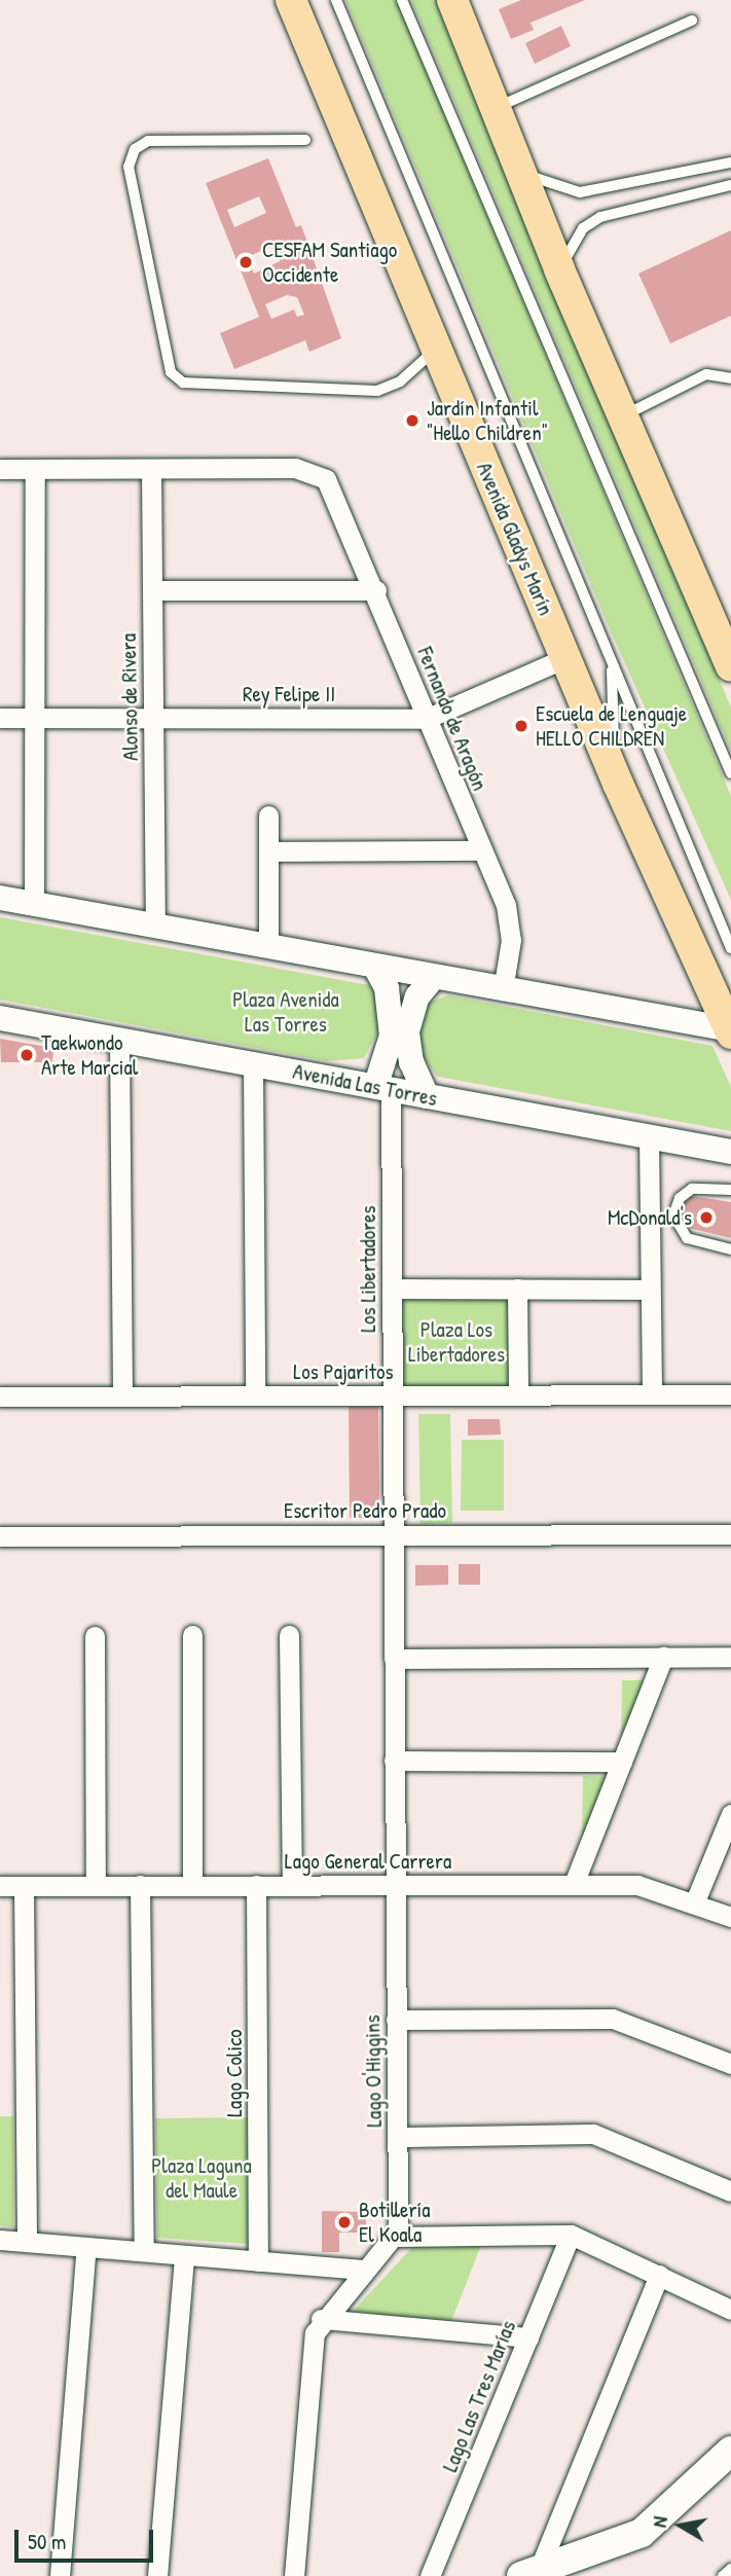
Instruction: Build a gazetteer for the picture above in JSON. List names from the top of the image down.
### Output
{
  "streets": {
    "main road": ["Avenida Gladys Marín"],
    "street": [
      "Rey Felipe II",
      "Alonso de Rivera",
      "Fernando de Aragón",
      "Avenida Las Torres",
      "Los Libertadores",
      "Los Pajaritos",
      "Escritor Pedro Prado",
      "Lago General Carrera",
      "Lago O'Higgins",
      "Lago Colico",
      "Lago Las Tres Marías"
    ]
  },
  "crossings": [
    ["Avenida Gladys Marín", "Rey Felipe II"],
    ["Rey Felipe II", "Alonso de Rivera"],
    ["Rey Felipe II", "Fernando de Aragón"],
    ["Alonso de Rivera", "Fernando de Aragón"],
    ["Avenida Las Torres", "Los Libertadores"],
    ["Los Libertadores", "Los Pajaritos"],
    ["Los Libertadores", "Escritor Pedro Prado"],
    ["Los Libertadores", "Lago O'Higgins"],
    ["Escritor Pedro Prado", "Lago O'Higgins"],
    ["Lago General Carrera", "Lago O'Higgins"],
    ["Lago General Carrera", "Lago Colico"]
  ],
  "parks": ["Plaza Avenida Las Torres", "Plaza Los Libertadores", "Plaza Laguna del Maule"],
  "places": [
    "CESFAM Santiago Occidente",
    "Jardín Infantil \"Hello Children\"",
    "Escuela de Lenguaje HELLO CHILDREN",
    "Taekwondo Arte Marcial",
    "McDonald's",
    "Botillería El Koala"
  ],
  "scale_bar": "50 m",
  "north": "left"
}
